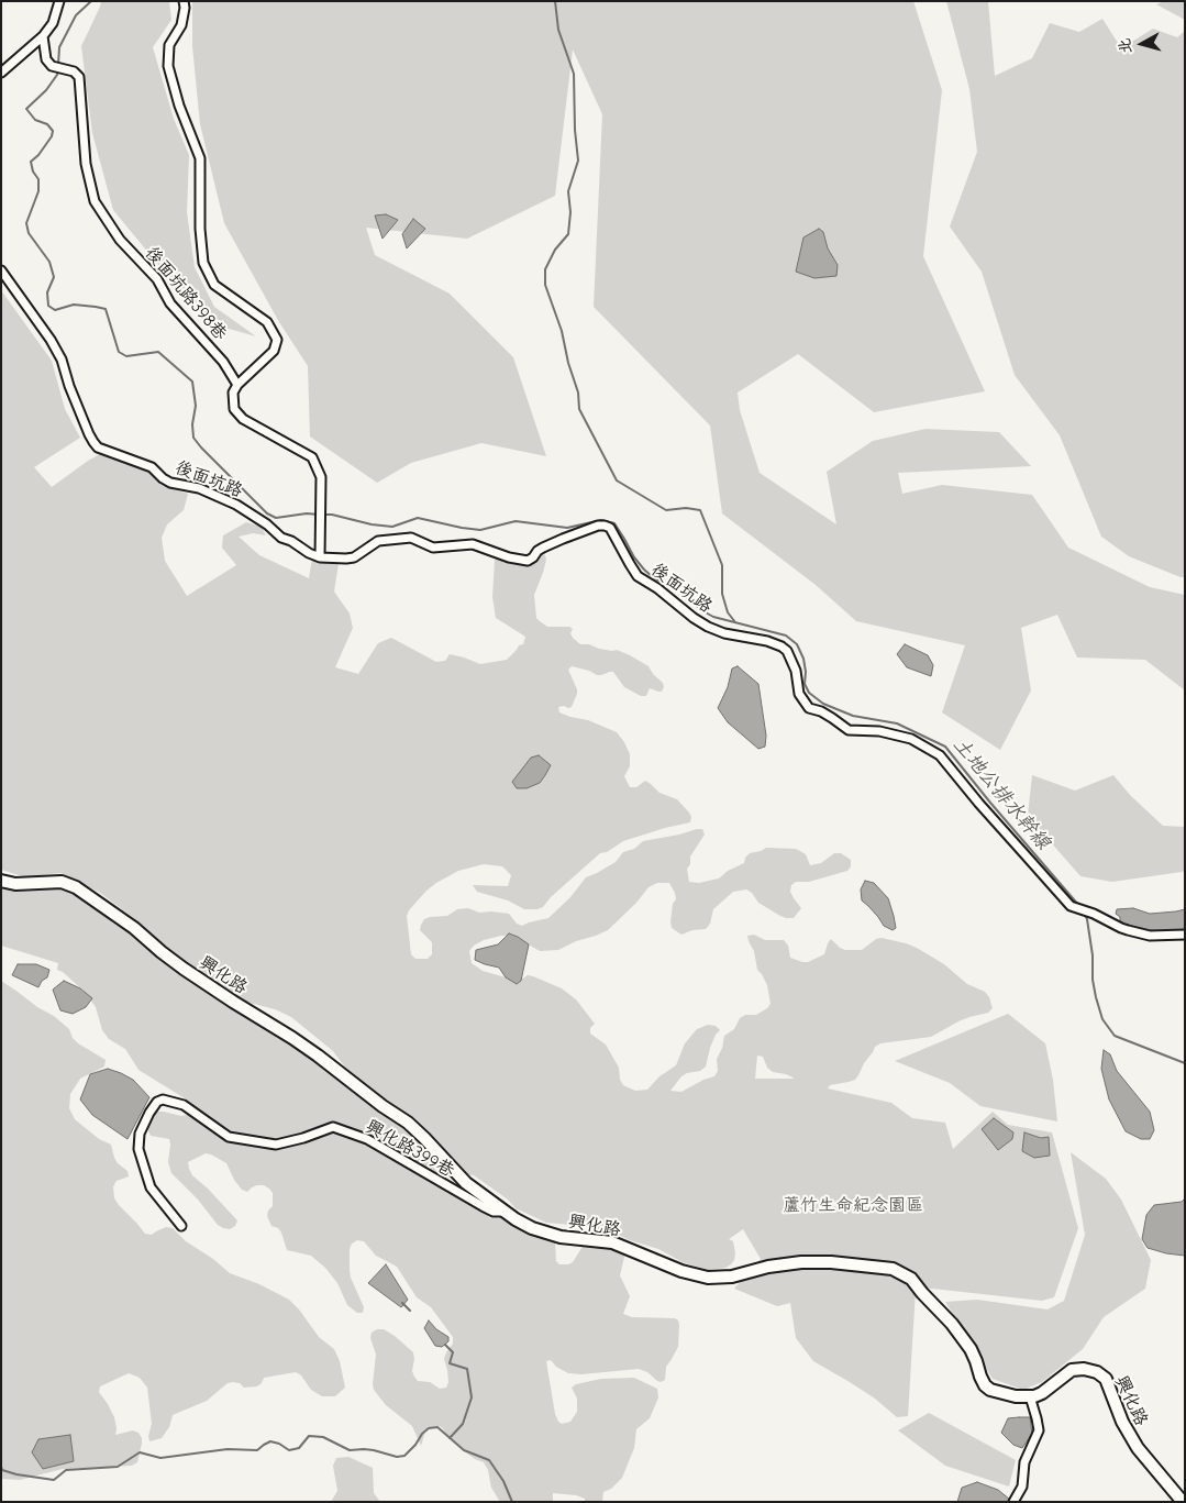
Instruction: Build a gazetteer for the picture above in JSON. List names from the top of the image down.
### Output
{
  "streets": {
    "street": [
      "後面坑路398巷",
      "後面坑路",
      "興化路",
      "興化路399巷"
    ]
  },
  "crossings": [
    ["興化路", "興化路399巷"]
  ],
  "water": ["土地公排水幹線"],
  "parks": ["蘆竹生命紀念園區"],
  "north": "left"
}
